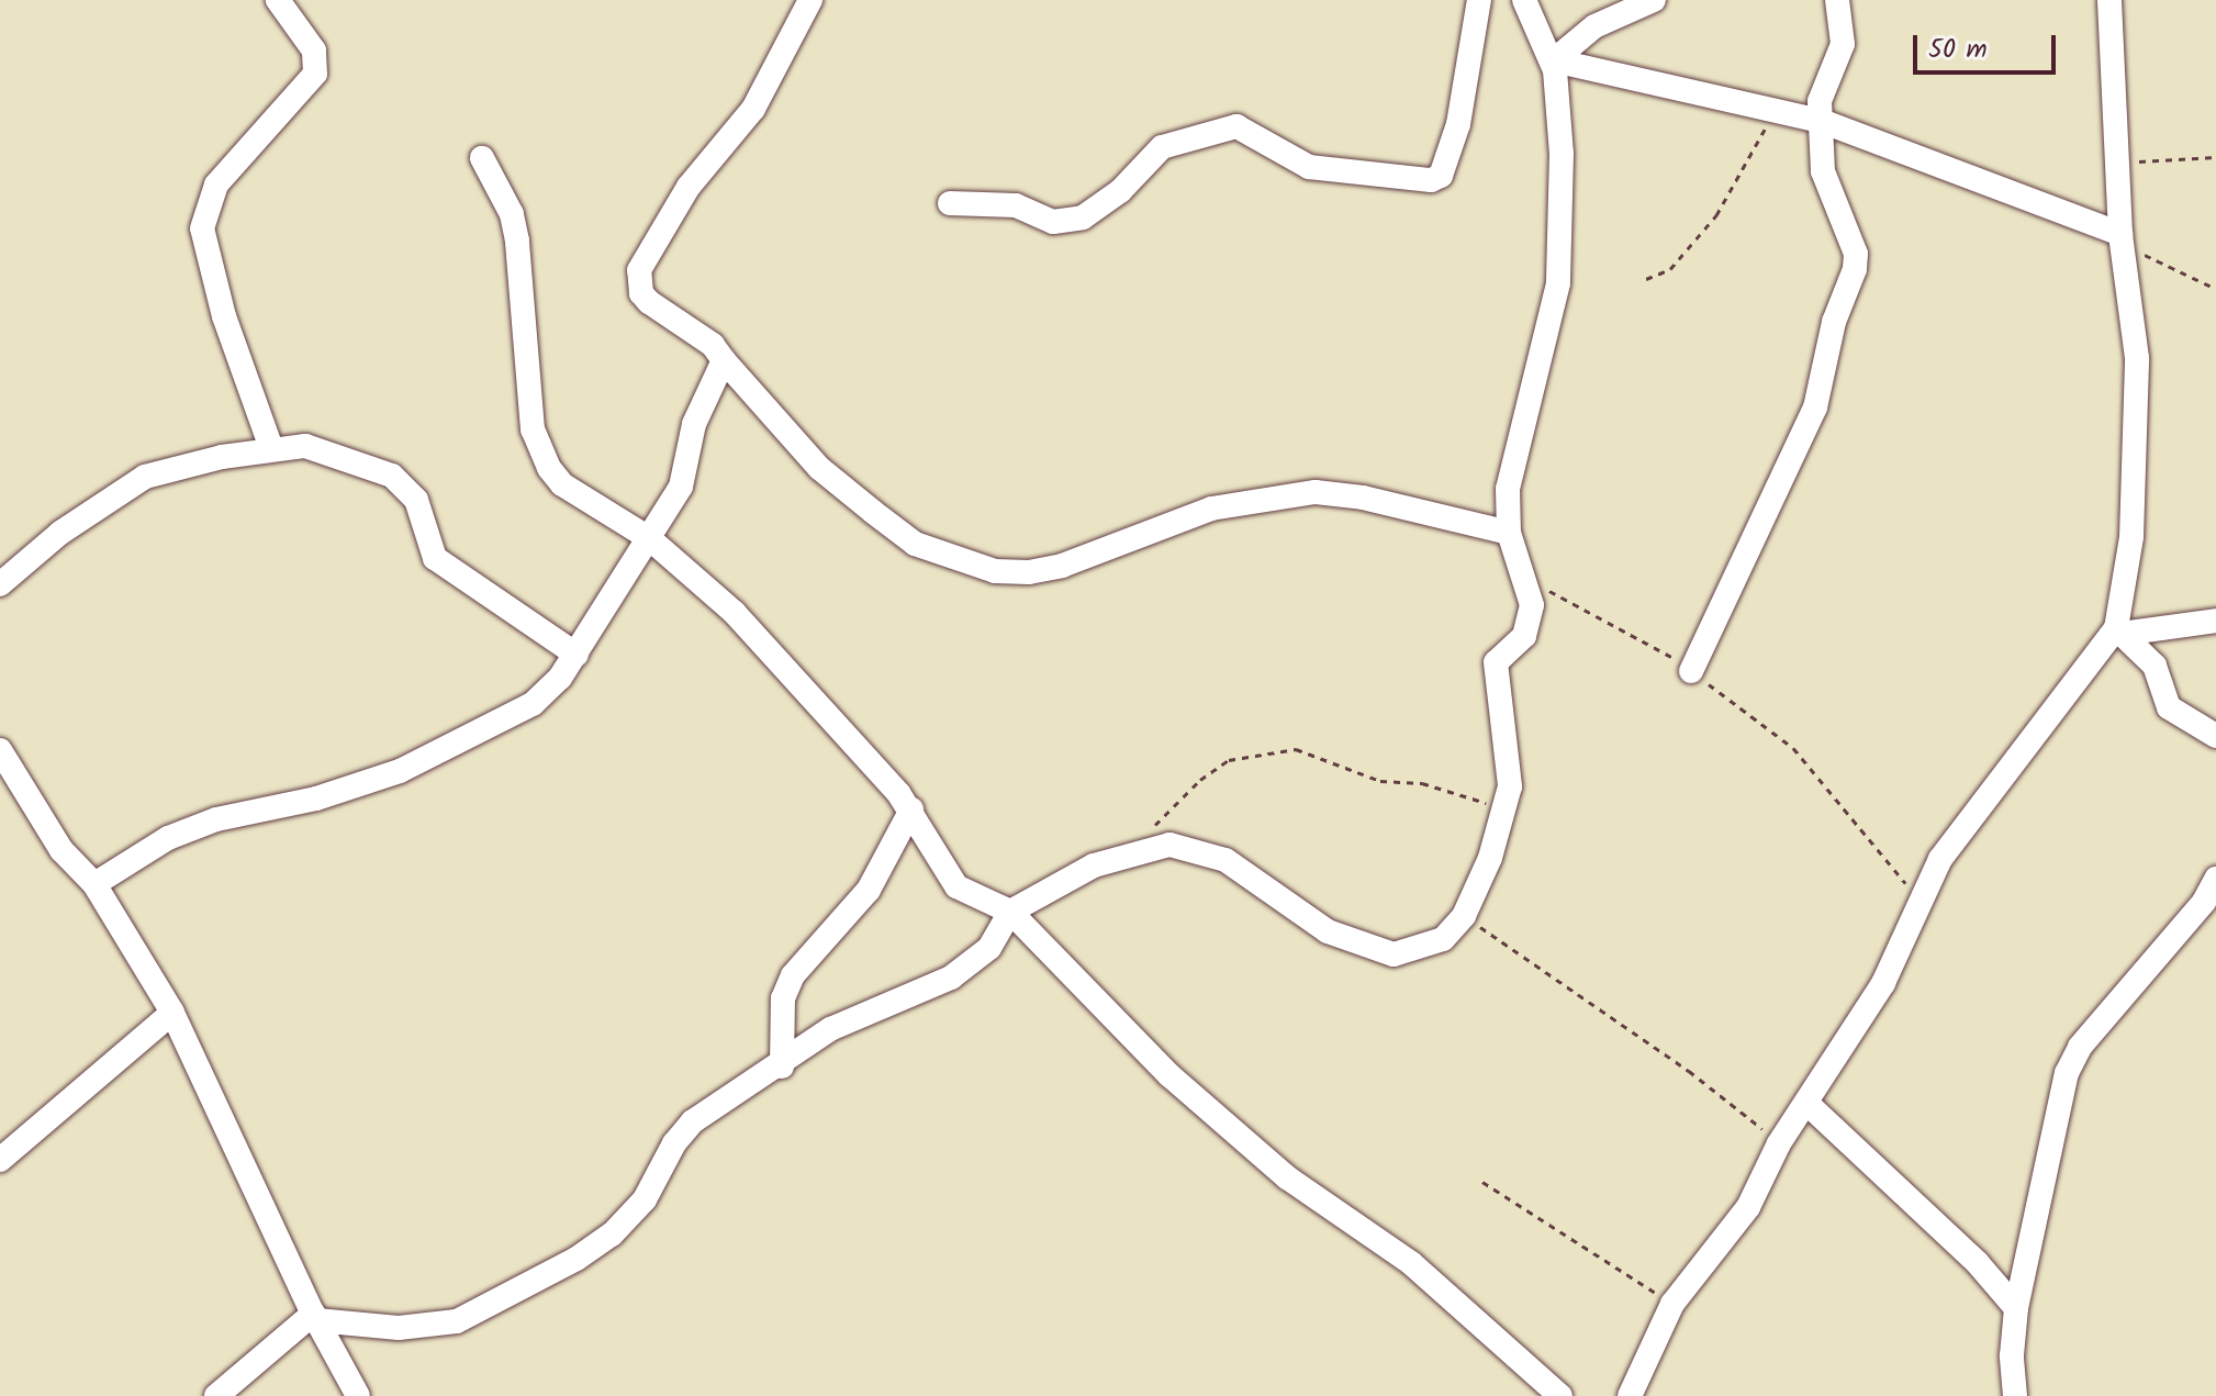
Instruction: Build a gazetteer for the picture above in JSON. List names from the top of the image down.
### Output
{
  "scale_bar": "50 m"
}
